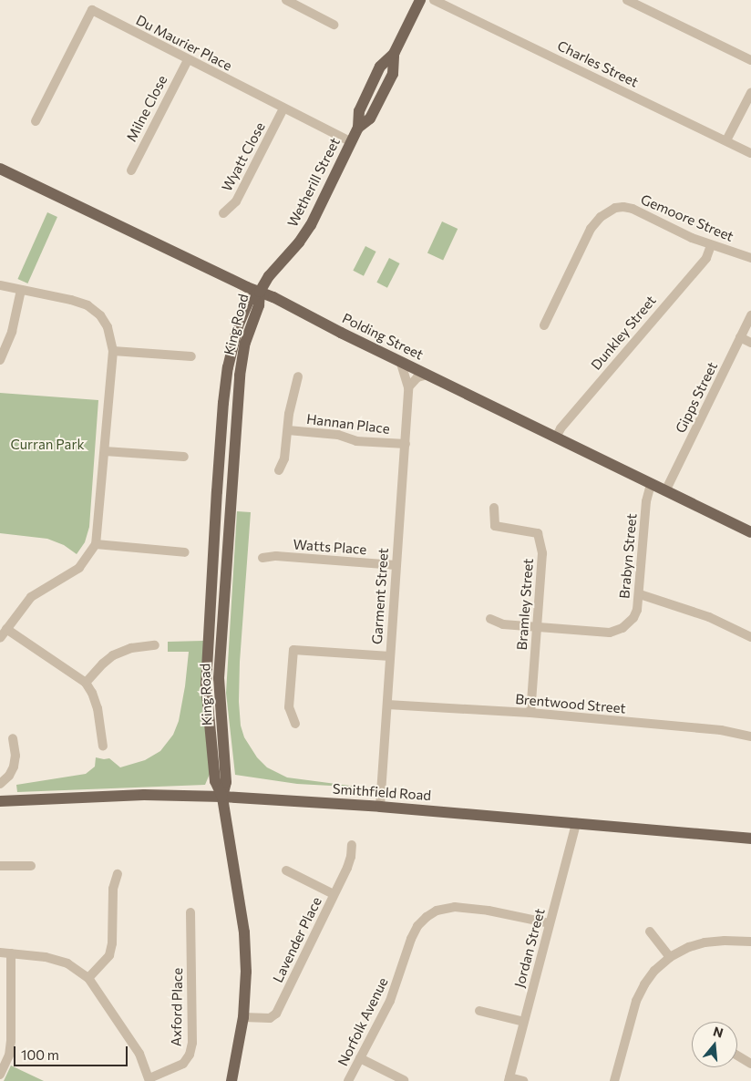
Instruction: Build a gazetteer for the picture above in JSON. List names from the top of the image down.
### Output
{
  "streets": {
    "main road": [
      "Wetherill Street",
      "King Road",
      "Polding Street",
      "Smithfield Road"
    ],
    "street": [
      "Du Maurier Place",
      "Charles Street",
      "Milne Close",
      "Wyatt Close",
      "Gemoore Street",
      "Dunkley Street",
      "Gipps Street",
      "Hannan Place",
      "Watts Place",
      "Brabyn Street",
      "Garment Street",
      "Bramley Street",
      "Brentwood Street",
      "Lavender Place",
      "Jordan Street",
      "Axford Place",
      "Norfolk Avenue"
    ]
  },
  "crossings": [
    ["Du Maurier Place", "Milne Close"],
    ["Du Maurier Place", "Wyatt Close"],
    ["Du Maurier Place", "Wetherill Street"],
    ["Wetherill Street", "King Road"],
    ["Wetherill Street", "Polding Street"],
    ["Gemoore Street", "Dunkley Street"],
    ["King Road", "Polding Street"],
    ["King Road", "Smithfield Road"],
    ["King Road", "Lavender Place"],
    ["Dunkley Street", "Polding Street"],
    ["Polding Street", "Gipps Street"],
    ["Polding Street", "Brabyn Street"],
    ["Polding Street", "Garment Street"],
    ["Hannan Place", "Garment Street"],
    ["Watts Place", "Garment Street"],
    ["Brabyn Street", "Bramley Street"],
    ["Garment Street", "Brentwood Street"],
    ["Garment Street", "Smithfield Road"],
    ["Bramley Street", "Brentwood Street"],
    ["Smithfield Road", "Jordan Street"],
    ["Jordan Street", "Norfolk Avenue"]
  ],
  "parks": ["Curran Park"],
  "scale_bar": "100 m",
  "north": "top"
}
